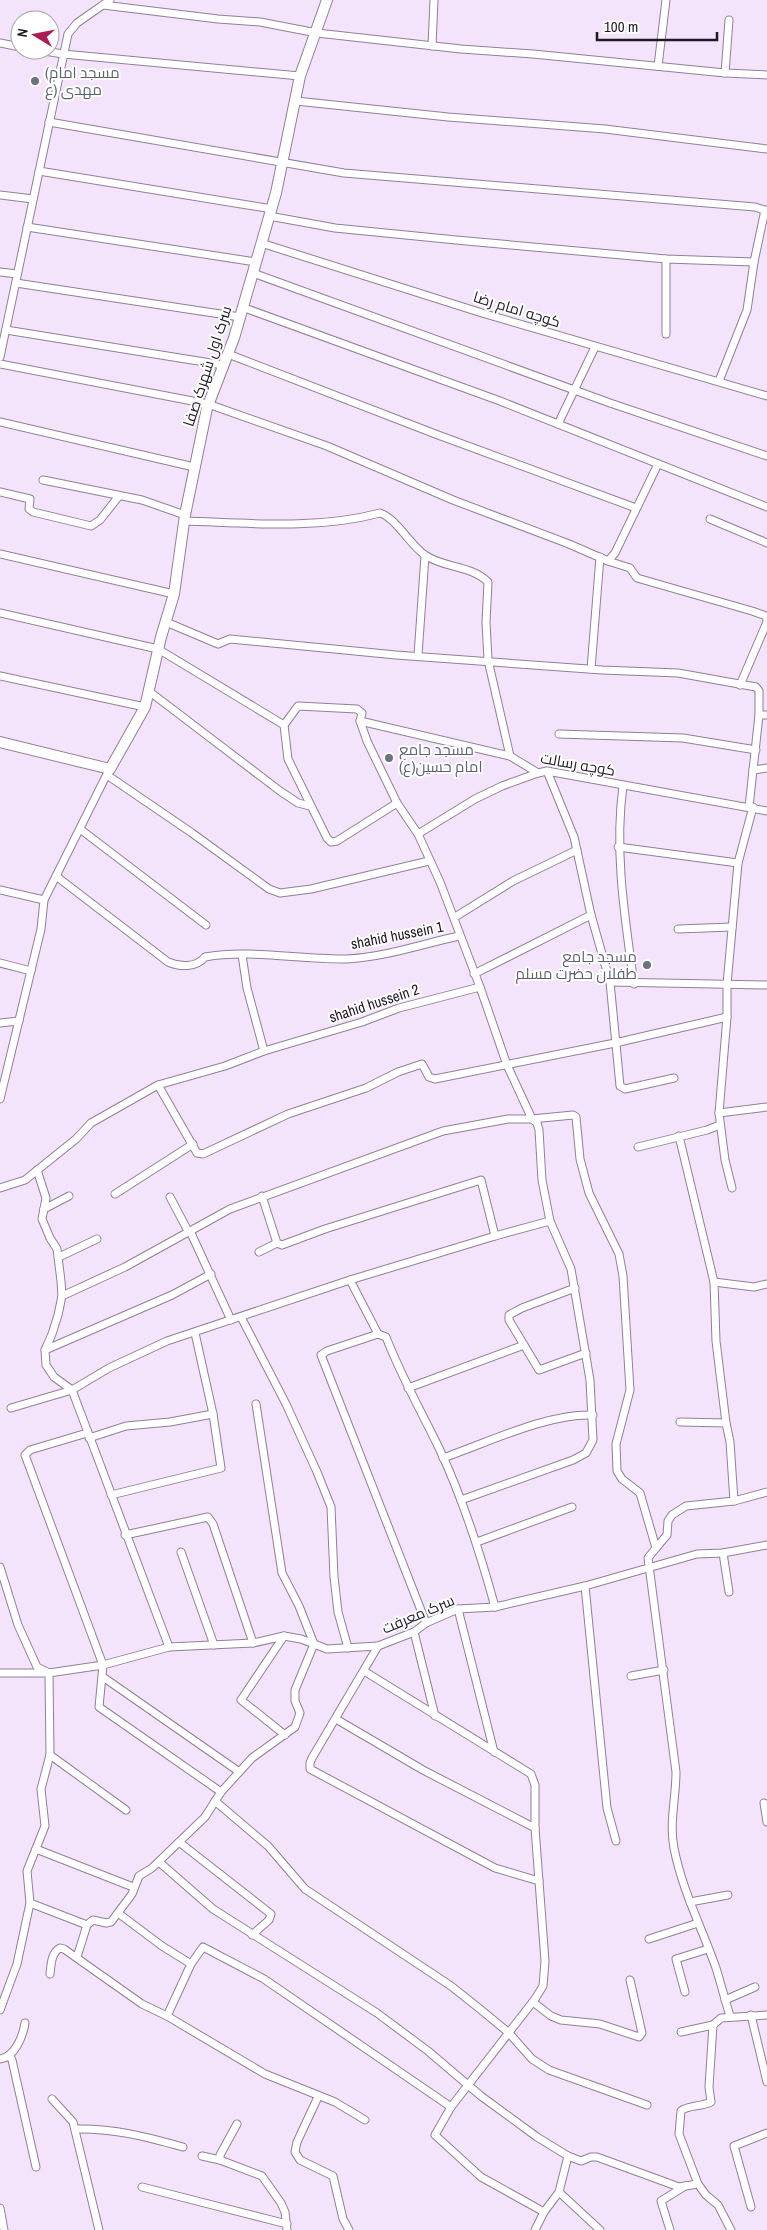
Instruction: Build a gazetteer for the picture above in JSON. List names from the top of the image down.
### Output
{
  "streets": {
    "street": [
      "کوچه امام رضا",
      "سرک اول شهرک صفا",
      "کوچه رسالت",
      "shahid hussein 1",
      "shahid hussein 2",
      "سرک معرفت"
    ]
  },
  "crossings": [
    ["کوچه امام رضا", "سرک اول شهرک صفا"],
    ["کوچه رسالت", "shahid hussein 1"]
  ],
  "places": ["(مسجد امام مهدی (ع", "مسجد جامع امام حسین(ع)", "مسجد جامع طفلان حضرت مسلم"],
  "scale_bar": "100 m",
  "north": "left"
}
